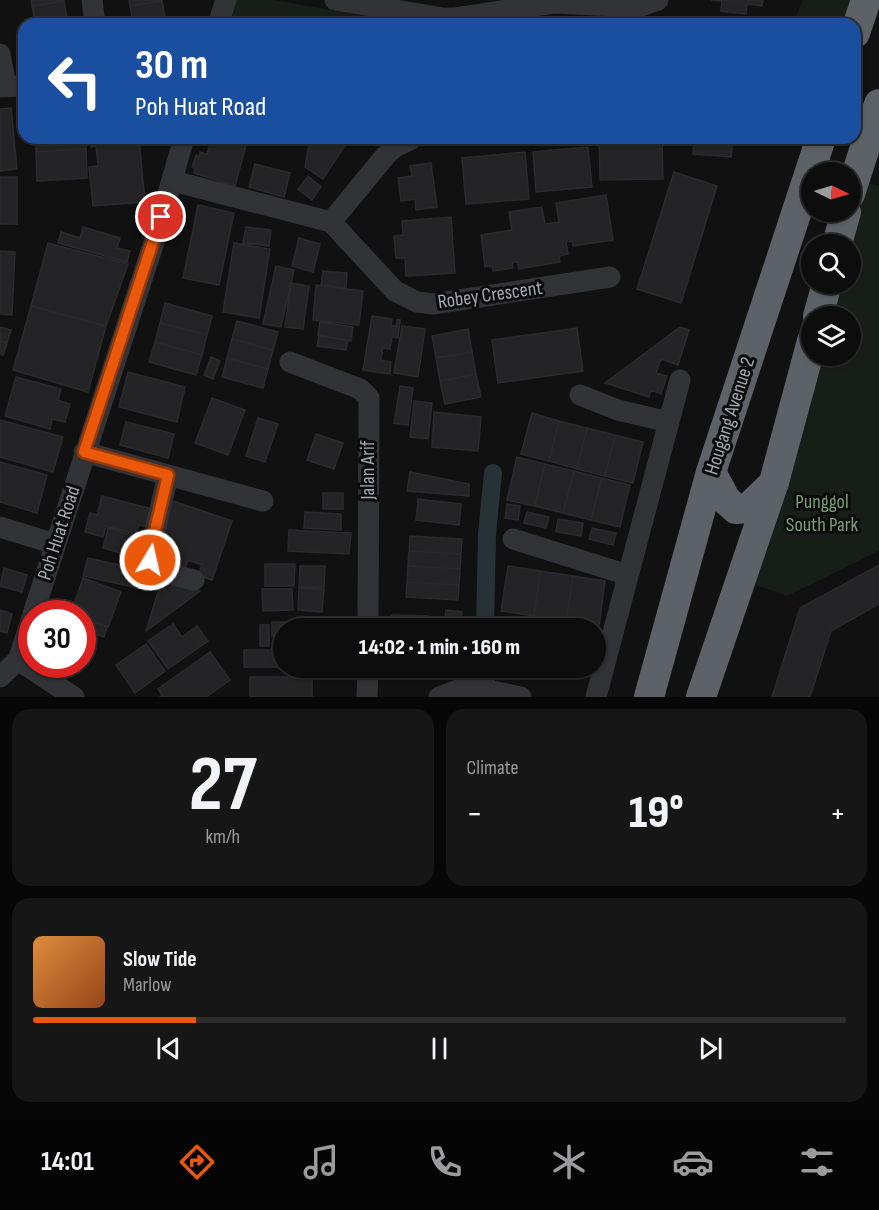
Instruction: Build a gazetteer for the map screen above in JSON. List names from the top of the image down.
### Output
{
  "streets": {
    "highway": ["Hougang Avenue 2"],
    "street": ["Robey Crescent", "Jalan Arif", "Poh Huat Road"]
  },
  "parks": ["Punggol South Park"],
  "north": "right",
  "page": {
    "turn": ["30 m", "Poh Huat Road"],
    "limit": "30",
    "trip": "14:02 · 1 min · 160 m",
    "tile": [
      ["27", "km/h"],
      "Climate"
    ],
    "heat": ["−", "19°", "+"],
    "song": ["Slow Tide", "Marlow"],
    "tabs": "14:01"
  }
}
